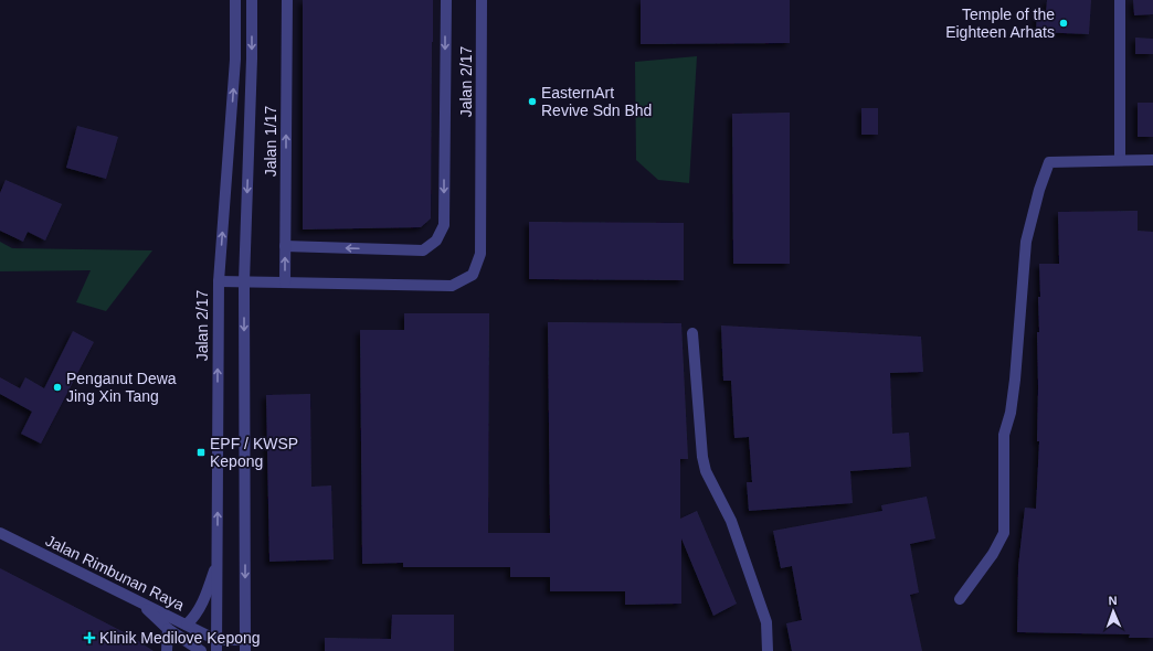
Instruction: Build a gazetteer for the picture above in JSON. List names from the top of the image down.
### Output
{
  "streets": {
    "street": ["Jalan 2/17", "Jalan 1/17", "Jalan Rimbunan Raya"]
  },
  "crossings": [
    ["Jalan 2/17", "Jalan 1/17"],
    ["Jalan 2/17", "Jalan Rimbunan Raya"]
  ],
  "places": {
    "other": ["Temple of the Eighteen Arhats", "EasternArt Revive Sdn Bhd", "Penganut Dewa Jing Xin Tang"],
    "transit": ["EPF / KWSP Kepong"],
    "health": ["Klinik Medilove Kepong"]
  },
  "north": "top"
}
